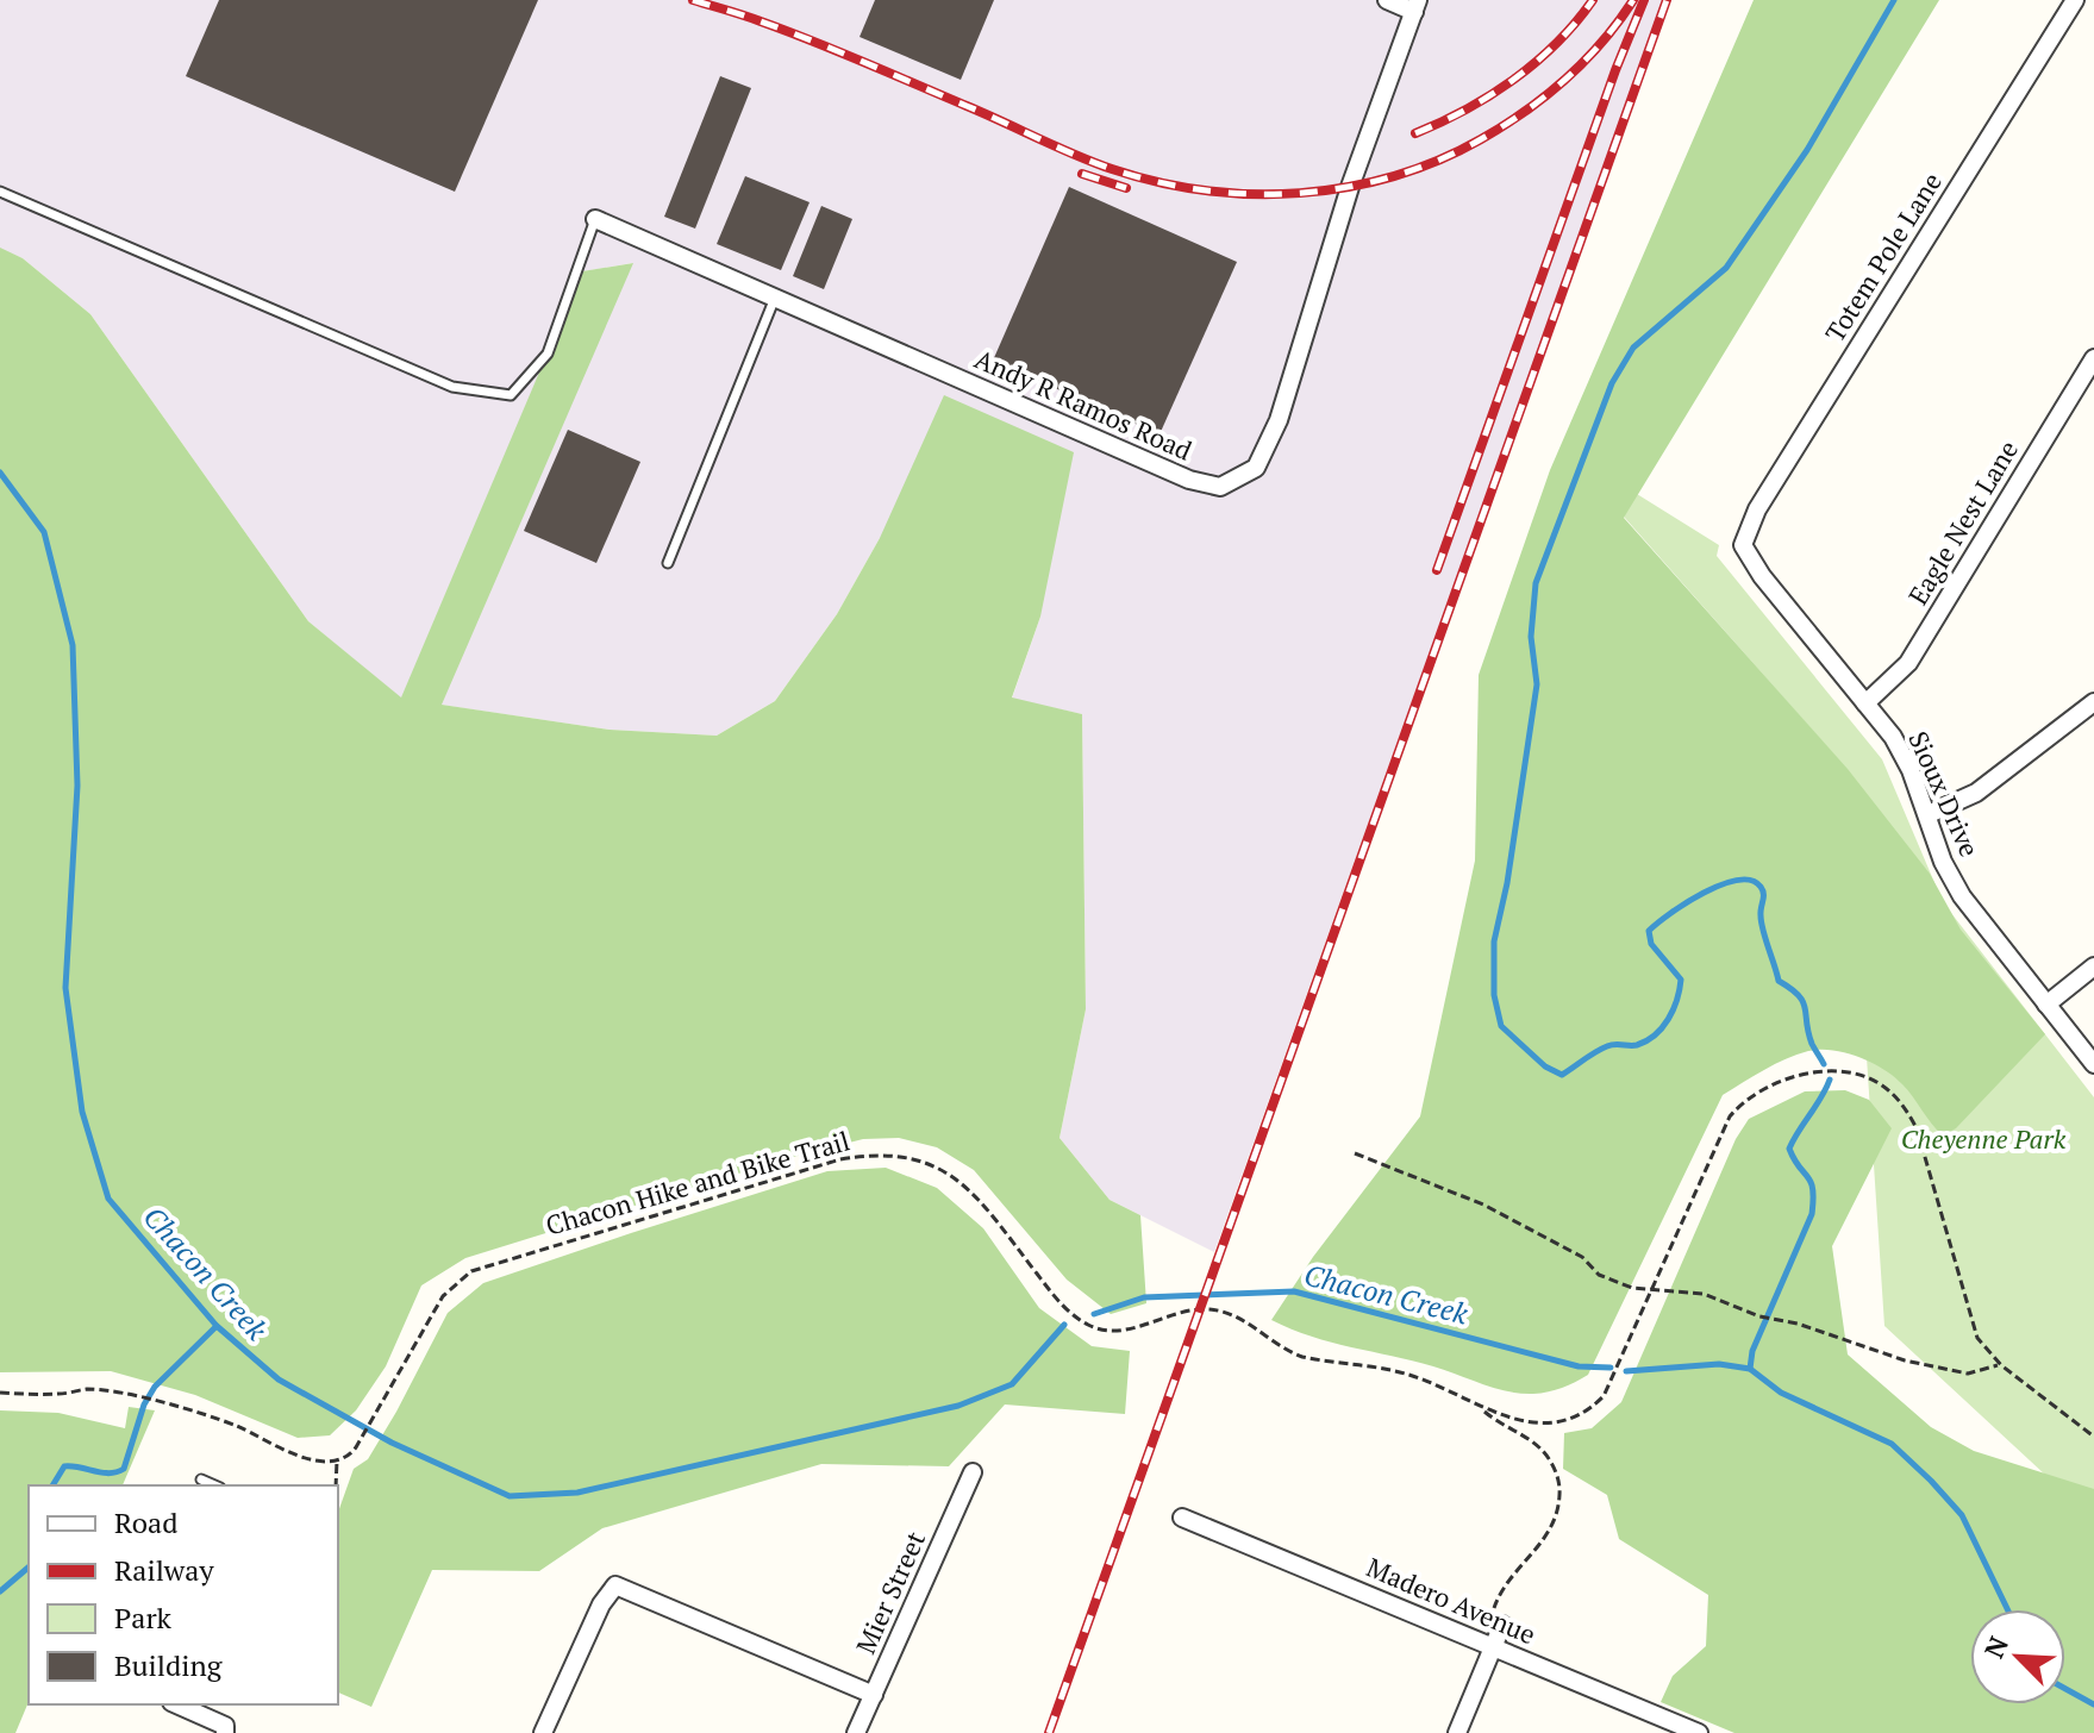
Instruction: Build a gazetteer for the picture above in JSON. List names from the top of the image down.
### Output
{
  "streets": {
    "street": [
      "Totem Pole Lane",
      "Andy R Ramos Road",
      "Eagle Nest Lane",
      "Sioux Drive",
      "Mier Street",
      "Madero Avenue"
    ],
    "path": ["Chacon Hike and Bike Trail"]
  },
  "crossings": [
    ["Totem Pole Lane", "Sioux Drive"],
    ["Eagle Nest Lane", "Sioux Drive"]
  ],
  "water": ["Chacon Creek"],
  "parks": ["Cheyenne Park"],
  "legend": [
    "Road",
    "Railway",
    "Park",
    "Building"
  ],
  "north": "top left"
}
